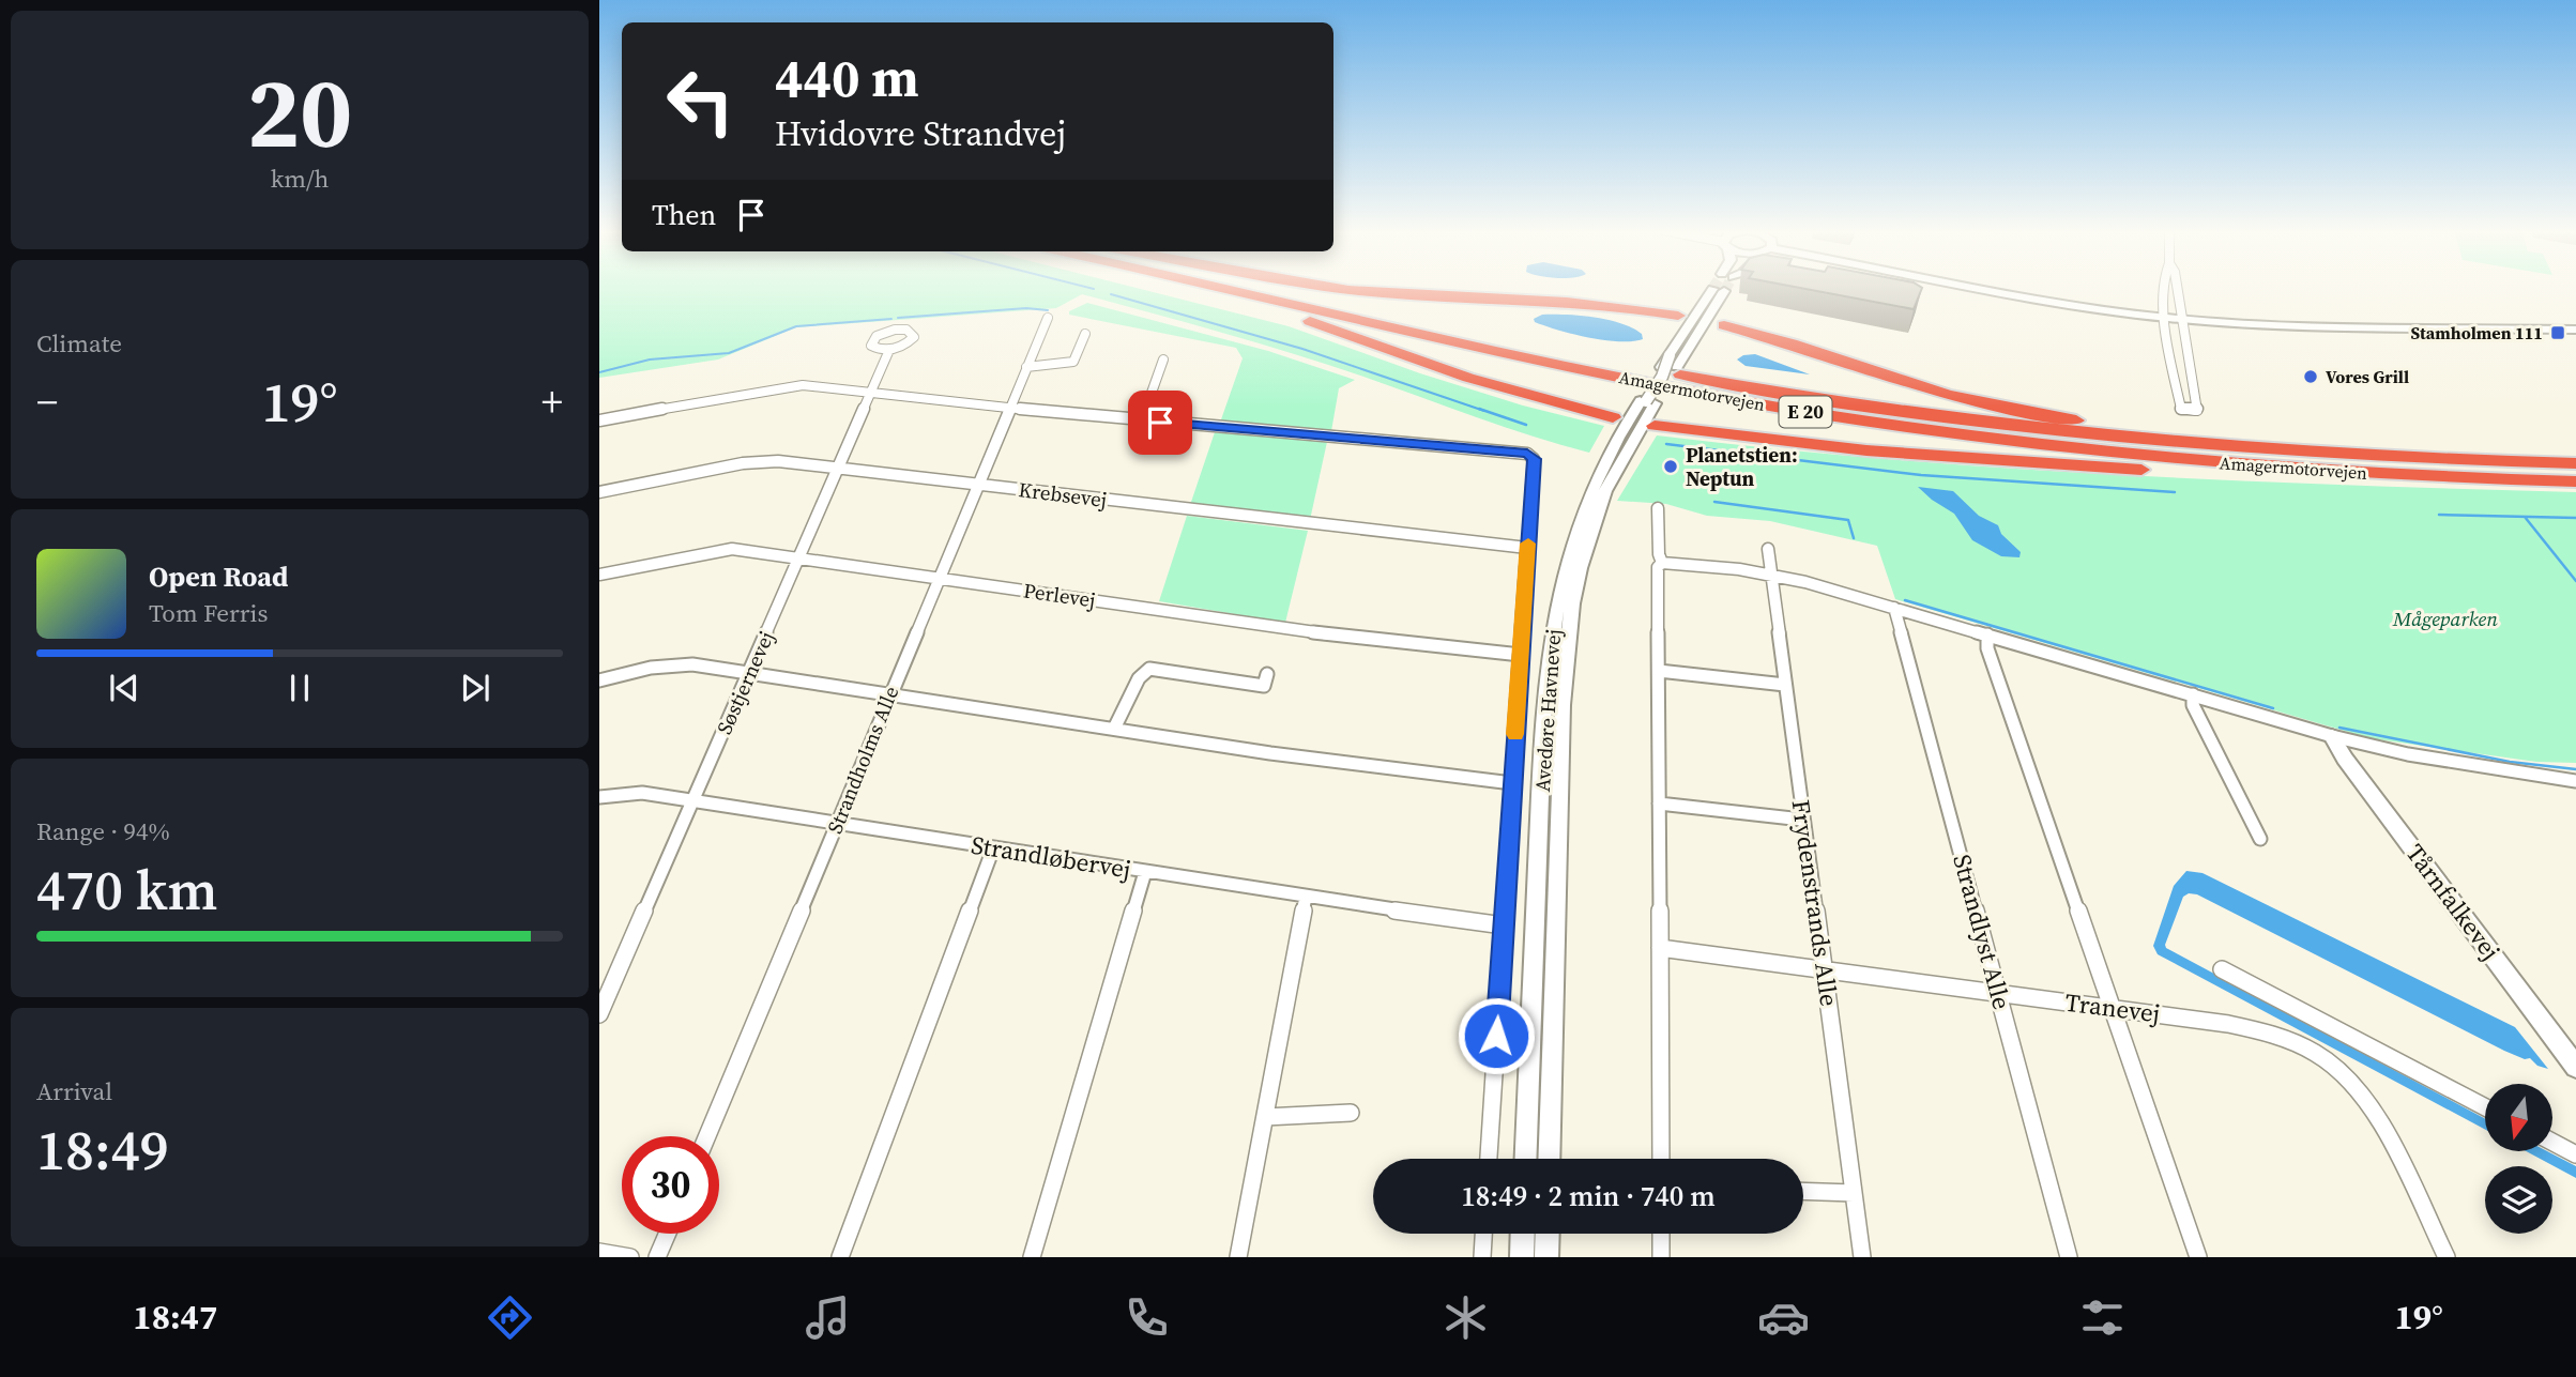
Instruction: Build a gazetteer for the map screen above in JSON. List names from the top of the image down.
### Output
{
  "streets": {
    "highway": ["Amagermotorvejen", "E 20"],
    "street": [
      "Krebsevej",
      "Perlevej",
      "Søstjernevej",
      "Avedøre Havnevej",
      "Strandholms Alle",
      "Strandløbervej",
      "Tårnfalkevej",
      "Frydenstrands Alle",
      "Strandlyst Alle",
      "Tranevej"
    ]
  },
  "crossings": [
    ["Krebsevej", "Søstjernevej"],
    ["Krebsevej", "Strandholms Alle"],
    ["Perlevej", "Søstjernevej"],
    ["Perlevej", "Strandholms Alle"],
    ["Søstjernevej", "Strandløbervej"],
    ["Strandholms Alle", "Strandløbervej"],
    ["Frydenstrands Alle", "Tranevej"],
    ["Strandlyst Alle", "Tranevej"]
  ],
  "parks": ["Mågeparken"],
  "places": {
    "transit": ["Stamholmen 111"],
    "other": ["Vores Grill", "Planetstien: Neptun"]
  },
  "north": "bottom",
  "page": {
    "tile": [
      ["20", "km/h"],
      "Climate",
      ["Range · 94%", "470 km"],
      ["Arrival", "18:49"]
    ],
    "turn": ["440 m", "Hvidovre Strandvej"],
    "then": "Then",
    "heat": ["−", "19°", "+"],
    "song": ["Open Road", "Tom Ferris"],
    "limit": "30",
    "trip": "18:49 · 2 min · 740 m",
    "tabs": ["18:47", "19°"]
  }
}
